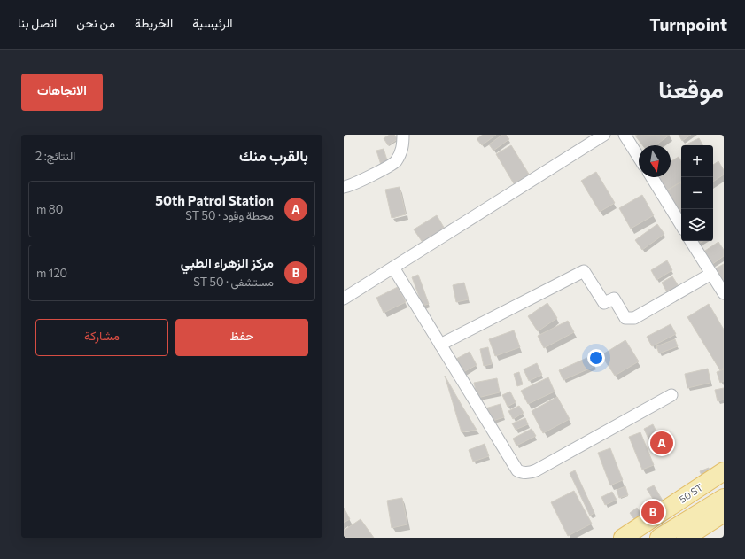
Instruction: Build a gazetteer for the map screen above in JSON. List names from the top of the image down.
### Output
{
  "streets": {
    "main road": ["50 ST"]
  },
  "north": "bottom",
  "page": {
    "header": "Turnpoint",
    "nav": [
      "الرئيسية",
      "الخريطة",
      "من نحن",
      "اتصل بنا"
    ],
    "title": "موقعنا",
    "buttons": [
      "الاتجاهات",
      ["حفظ", "مشاركة"]
    ],
    "heading": ["بالقرب منك", "النتائج: 2"],
    "map_buttons": ["+", "−"],
    "list": [
      {
        "mark": "A",
        "name": "50th Patrol Station",
        "note": "محطة وقود · 50 ST",
        "value": "80 m"
      },
      {
        "mark": "B",
        "name": "مركز الزهراء الطبي",
        "note": "مستشفى · 50 ST",
        "value": "120 m"
      }
    ],
    "pins": ["A", "B"]
  }
}
